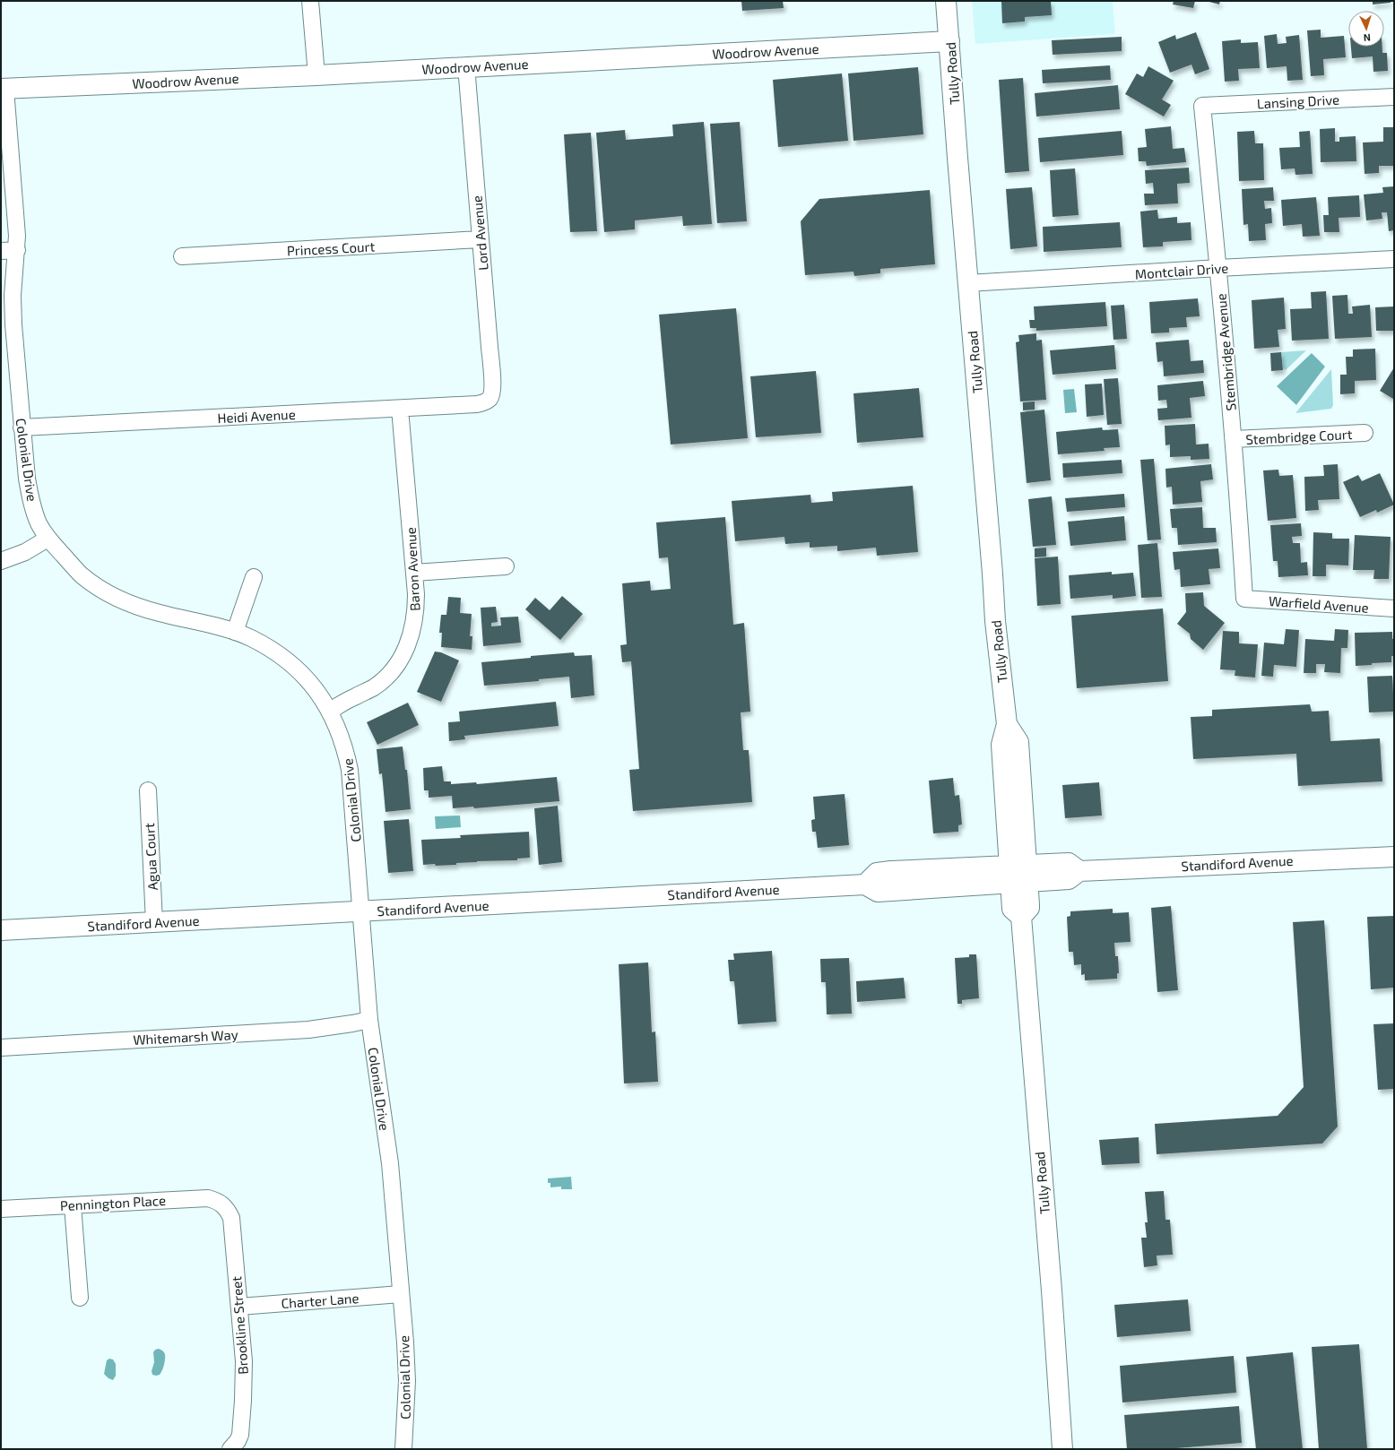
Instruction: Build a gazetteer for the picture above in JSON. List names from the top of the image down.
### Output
{
  "streets": {
    "main road": ["Woodrow Avenue", "Tully Road", "Standiford Avenue"],
    "street": [
      "Lansing Drive",
      "Lord Avenue",
      "Princess Court",
      "Montclair Drive",
      "Stembridge Avenue",
      "Heidi Avenue",
      "Stembridge Court",
      "Colonial Drive",
      "Baron Avenue",
      "Warfield Avenue",
      "Agua Court",
      "Whitemarsh Way",
      "Pennington Place",
      "Charter Lane",
      "Brookline Street"
    ]
  },
  "crossings": [
    ["Woodrow Avenue", "Tully Road"],
    ["Woodrow Avenue", "Lord Avenue"],
    ["Woodrow Avenue", "Colonial Drive"],
    ["Tully Road", "Montclair Drive"],
    ["Tully Road", "Standiford Avenue"],
    ["Lansing Drive", "Stembridge Avenue"],
    ["Lord Avenue", "Princess Court"],
    ["Lord Avenue", "Heidi Avenue"],
    ["Montclair Drive", "Stembridge Avenue"],
    ["Stembridge Avenue", "Stembridge Court"],
    ["Stembridge Avenue", "Warfield Avenue"],
    ["Heidi Avenue", "Colonial Drive"],
    ["Heidi Avenue", "Baron Avenue"],
    ["Colonial Drive", "Baron Avenue"],
    ["Colonial Drive", "Standiford Avenue"],
    ["Colonial Drive", "Whitemarsh Way"],
    ["Colonial Drive", "Charter Lane"],
    ["Agua Court", "Standiford Avenue"],
    ["Pennington Place", "Brookline Street"],
    ["Charter Lane", "Brookline Street"]
  ],
  "north": "bottom"
}
